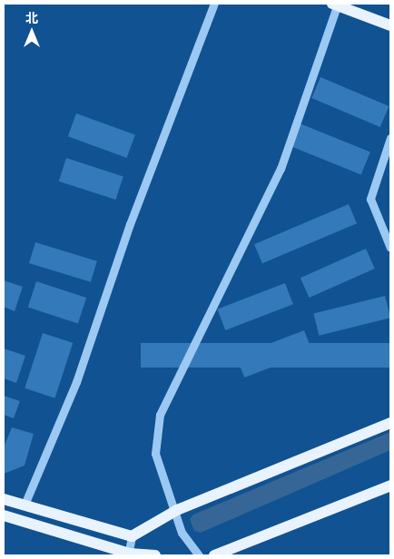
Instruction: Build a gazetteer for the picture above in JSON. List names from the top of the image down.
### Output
{
  "north": "top"
}
